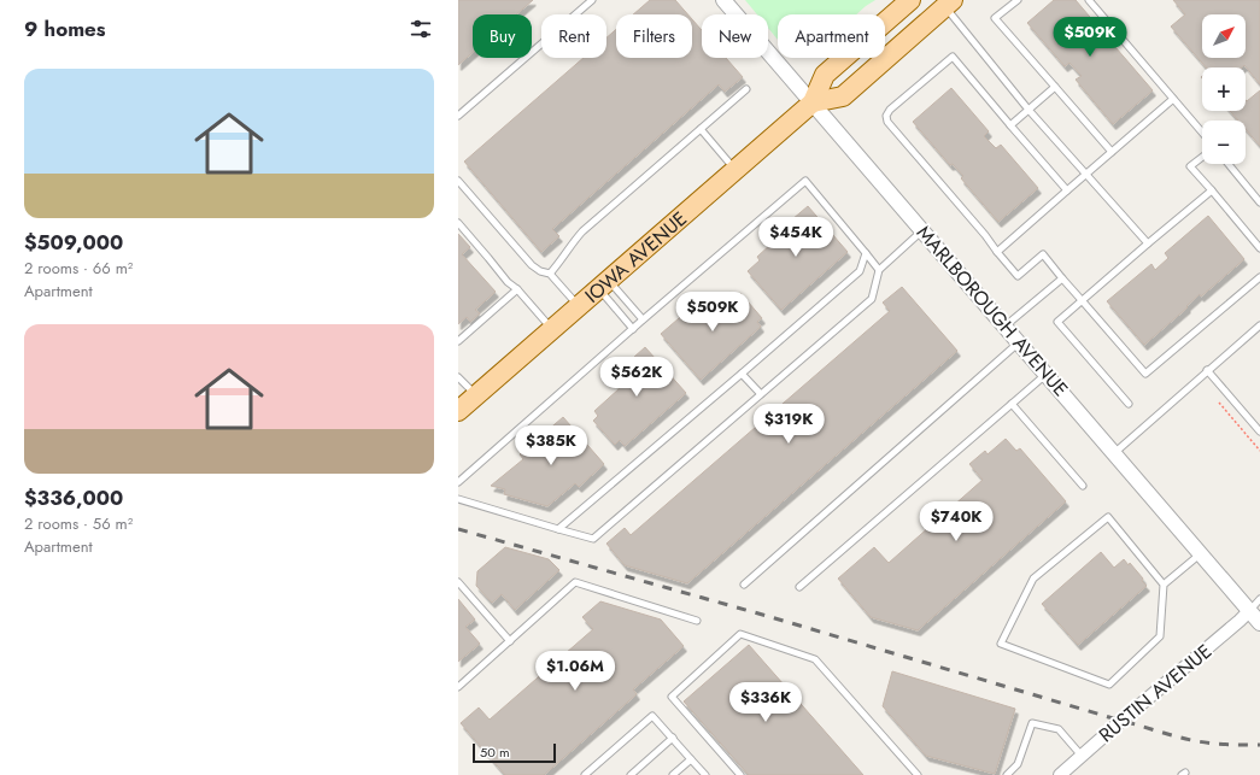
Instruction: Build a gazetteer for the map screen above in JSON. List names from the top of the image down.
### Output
{
  "streets": {
    "main road": ["IOWA AVENUE"],
    "street": ["MARLBOROUGH AVENUE", "RUSTIN AVENUE"]
  },
  "crossings": [
    ["IOWA AVENUE", "MARLBOROUGH AVENUE"],
    ["MARLBOROUGH AVENUE", "RUSTIN AVENUE"]
  ],
  "scale_bar": "50 m",
  "north": "top right",
  "page": {
    "heading": "9 homes",
    "map_buttons": ["+", "−"],
    "chip": [
      "Buy",
      "Rent",
      "Filters",
      "New",
      "Apartment"
    ],
    "price": [
      "$509K",
      "$454K",
      "$509K",
      "$562K",
      "$319K",
      "$385K",
      "$740K",
      "$1.06M",
      "$336K"
    ],
    "list": [
      {
        "name": "$509,000",
        "note": "2 rooms · 66 m² · Apartment"
      },
      {
        "name": "$336,000",
        "note": "2 rooms · 56 m² · Apartment"
      }
    ],
    "scale": "50 m"
  }
}
